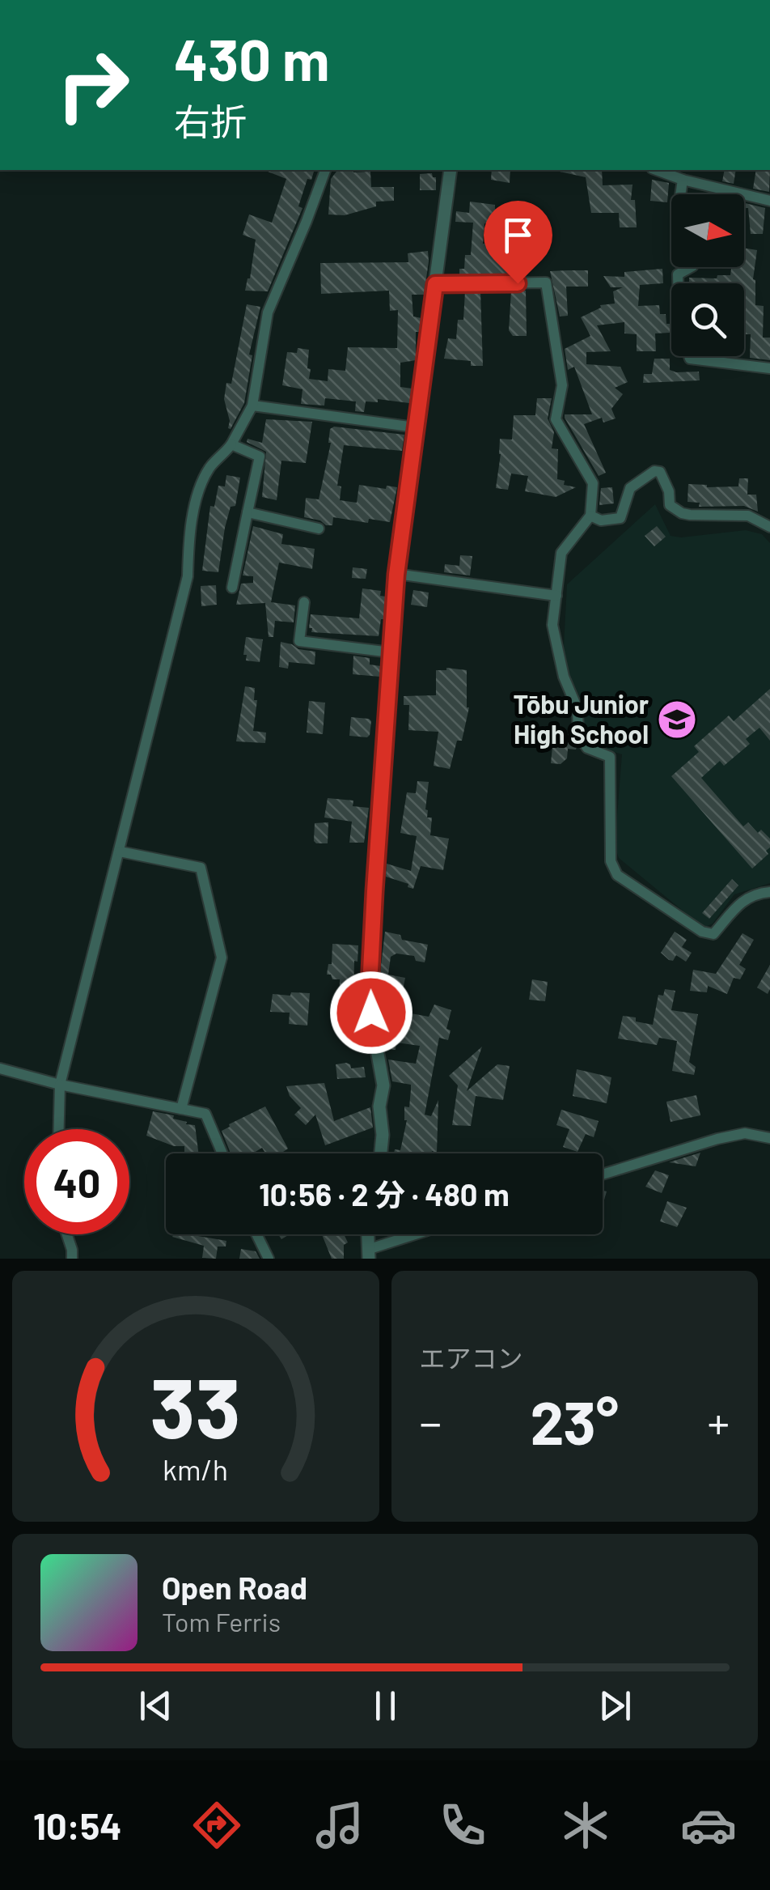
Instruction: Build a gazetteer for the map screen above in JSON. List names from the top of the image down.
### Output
{
  "places": {
    "school or university": ["Tōbu Junior High School"]
  },
  "north": "right",
  "page": {
    "turn": ["430 m", "右折"],
    "limit": "40",
    "trip": "10:56 · 2 分 · 480 m",
    "tile": "エアコン",
    "heat": ["−", "23°", "+"],
    "song": ["Open Road", "Tom Ferris"],
    "tabs": "10:54",
    "gauge": ["33", "km/h"]
  }
}
